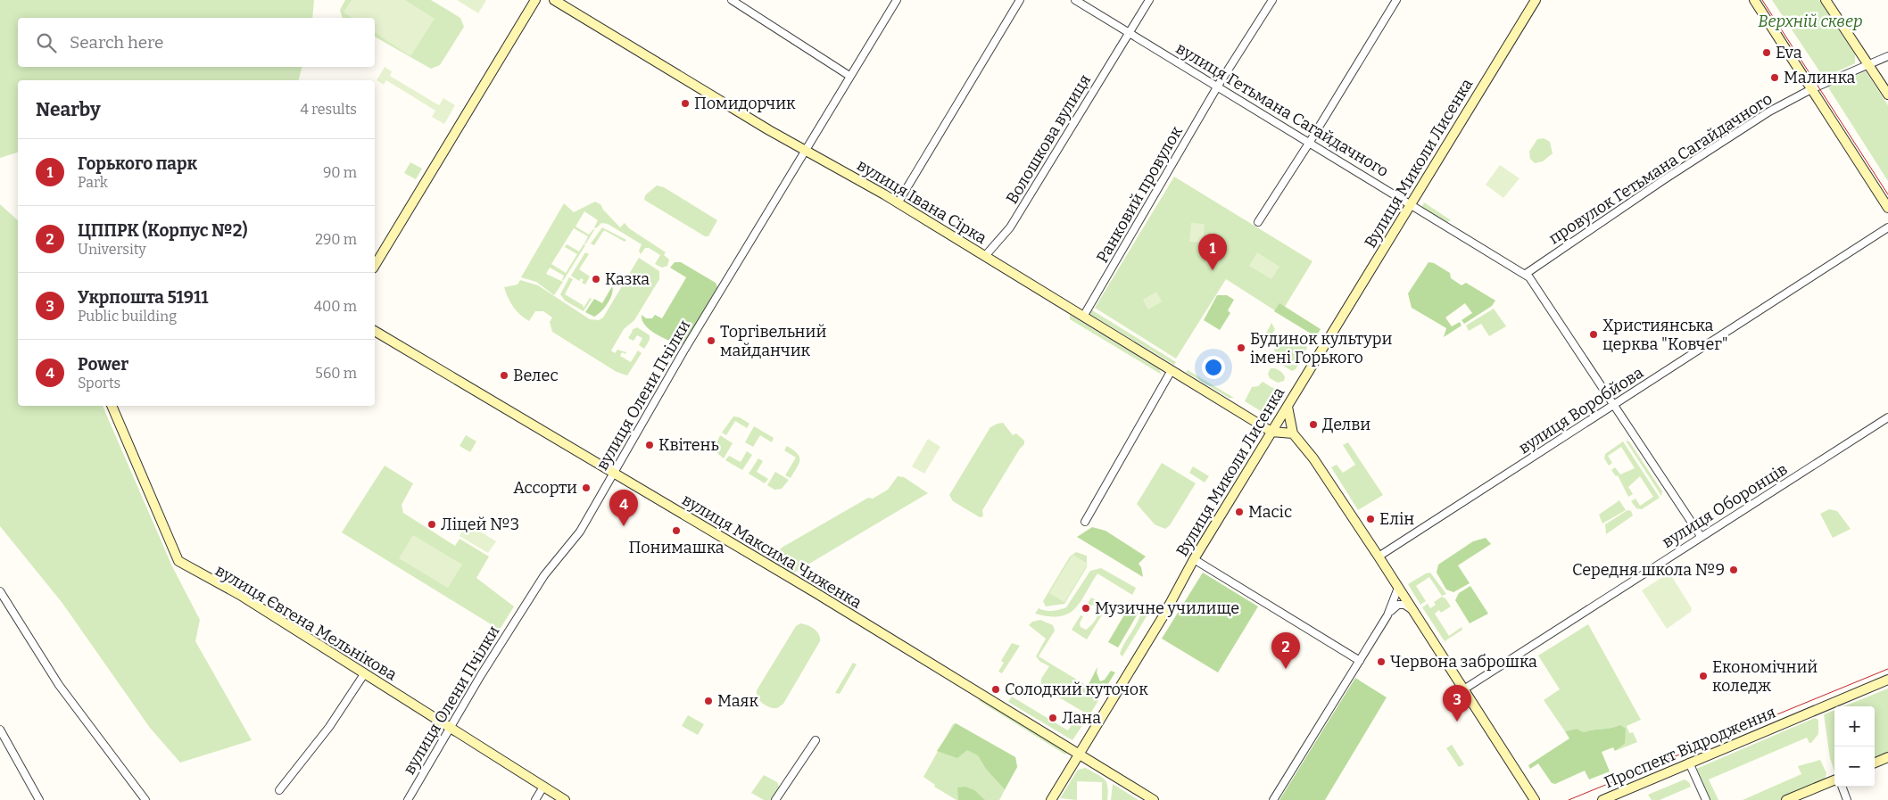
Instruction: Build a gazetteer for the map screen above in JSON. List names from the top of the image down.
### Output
{
  "streets": {
    "street": [
      "вулиця Гетьмана Сагайдачного",
      "Волошкова вулиця",
      "Вулиця Миколи Лисенка",
      "провулок Гетьмана Сагайдачного",
      "Ранковий провулок",
      "вулиця Івана Сірка",
      "вулиця Олени Пчілки",
      "вулиця Воробйова",
      "вулиця Оборонців",
      "вулиця Максима Чиженка",
      "вулиця Євгена Мельнікова",
      "Проспект Відродження"
    ]
  },
  "crossings": [
    ["вулиця Гетьмана Сагайдачного", "Волошкова вулиця"],
    ["вулиця Гетьмана Сагайдачного", "Вулиця Миколи Лисенка"],
    ["вулиця Гетьмана Сагайдачного", "провулок Гетьмана Сагайдачного"],
    ["вулиця Гетьмана Сагайдачного", "Ранковий провулок"],
    ["вулиця Гетьмана Сагайдачного", "вулиця Воробйова"],
    ["вулиця Гетьмана Сагайдачного", "вулиця Оборонців"],
    ["Волошкова вулиця", "вулиця Івана Сірка"],
    ["Вулиця Миколи Лисенка", "вулиця Івана Сірка"],
    ["Вулиця Миколи Лисенка", "вулиця Максима Чиженка"],
    ["Ранковий провулок", "вулиця Івана Сірка"],
    ["вулиця Івана Сірка", "вулиця Олени Пчілки"],
    ["вулиця Олени Пчілки", "вулиця Максима Чиженка"],
    ["вулиця Олени Пчілки", "вулиця Євгена Мельнікова"]
  ],
  "parks": ["Верхній сквер"],
  "places": [
    "Eva",
    "Малинка",
    "Помидорчик",
    "Казка",
    "Християнська церква \"Ковчег\"",
    "Торгівельний майданчик",
    "Будинок культури імені Горького",
    "Велес",
    "Делви",
    "Квітень",
    "Ассорти",
    "Macic",
    "Елін",
    "Ліцей №3",
    "Понимашка",
    "Середня школа №9",
    "Музичне училище",
    "Червона заброшка",
    "Економічний коледж",
    "Солодкий куточок",
    "Маяк",
    "Лана"
  ],
  "page": {
    "search": "Search here",
    "heading": ["Nearby", "4 results"],
    "list": [
      {
        "mark": "1",
        "name": "Горького парк",
        "note": "Park",
        "value": "90 m"
      },
      {
        "mark": "2",
        "name": "ЦППРК (Корпус №2)",
        "note": "University",
        "value": "290 m"
      },
      {
        "mark": "3",
        "name": "Укрпошта 51911",
        "note": "Public building",
        "value": "400 m"
      },
      {
        "mark": "4",
        "name": "Power",
        "note": "Sports",
        "value": "560 m"
      }
    ],
    "pins": [
      "1",
      "4",
      "2",
      "3"
    ],
    "map_buttons": ["+", "−"]
  }
}
